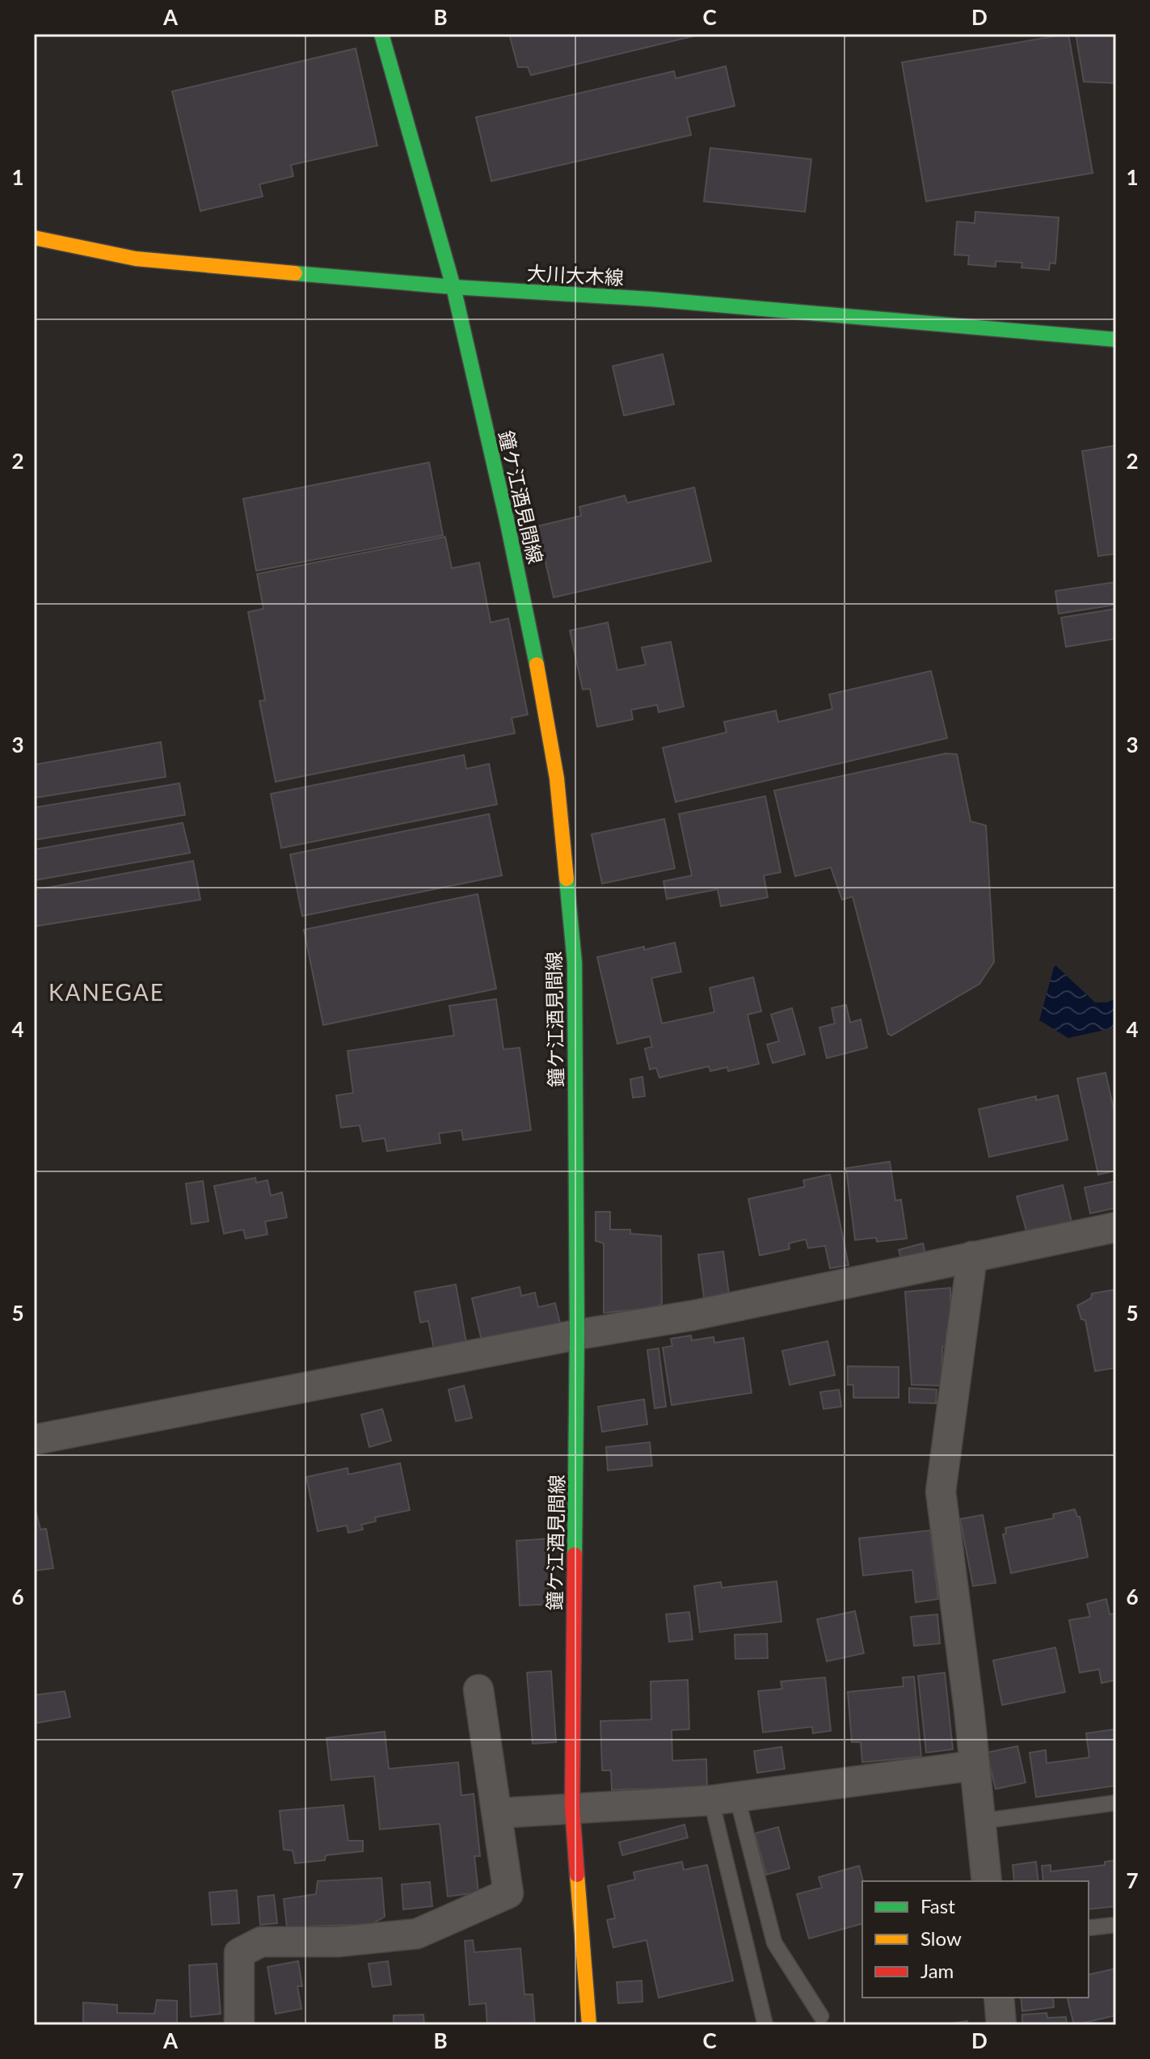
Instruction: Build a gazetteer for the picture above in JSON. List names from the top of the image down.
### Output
{
  "streets": {
    "main road": ["大川大木線", "鐘ケ江酒見間線"]
  },
  "crossings": [
    ["大川大木線", "鐘ケ江酒見間線"]
  ],
  "districts": ["KANEGAE"],
  "legend": ["Fast", "Slow", "Jam"],
  "grid": {
    "columns": [
      "A",
      "B",
      "C",
      "D"
    ],
    "rows": [
      "1",
      "2",
      "3",
      "4",
      "5",
      "6",
      "7"
    ]
  }
}
